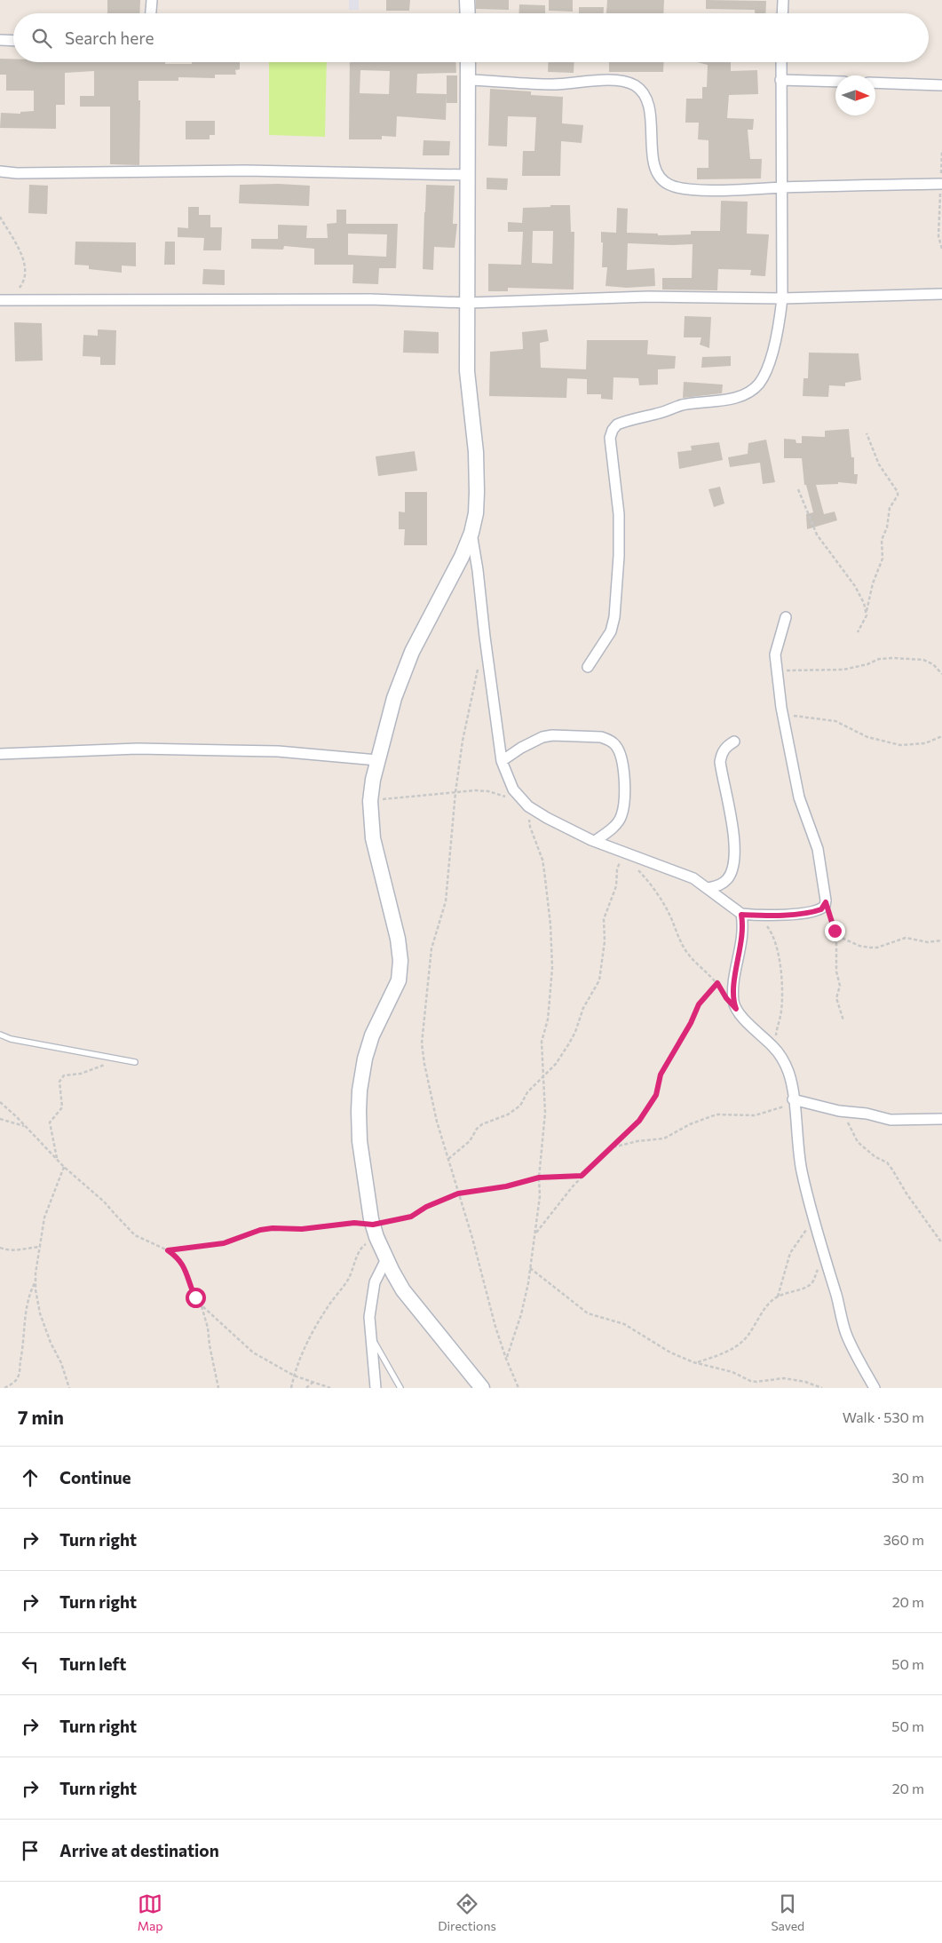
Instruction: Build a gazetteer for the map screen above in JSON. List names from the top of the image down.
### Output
{
  "north": "right",
  "page": {
    "search": "Search here",
    "heading": ["7 min", "Walk · 530 m"],
    "list": [
      ["Continue", "30 m"],
      ["Turn right", "360 m"],
      ["Turn right", "20 m"],
      ["Turn left", "50 m"],
      ["Turn right", "50 m"],
      ["Turn right", "20 m"],
      "Arrive at destination"
    ],
    "nav": ["Map", "Directions", "Saved"]
  }
}
